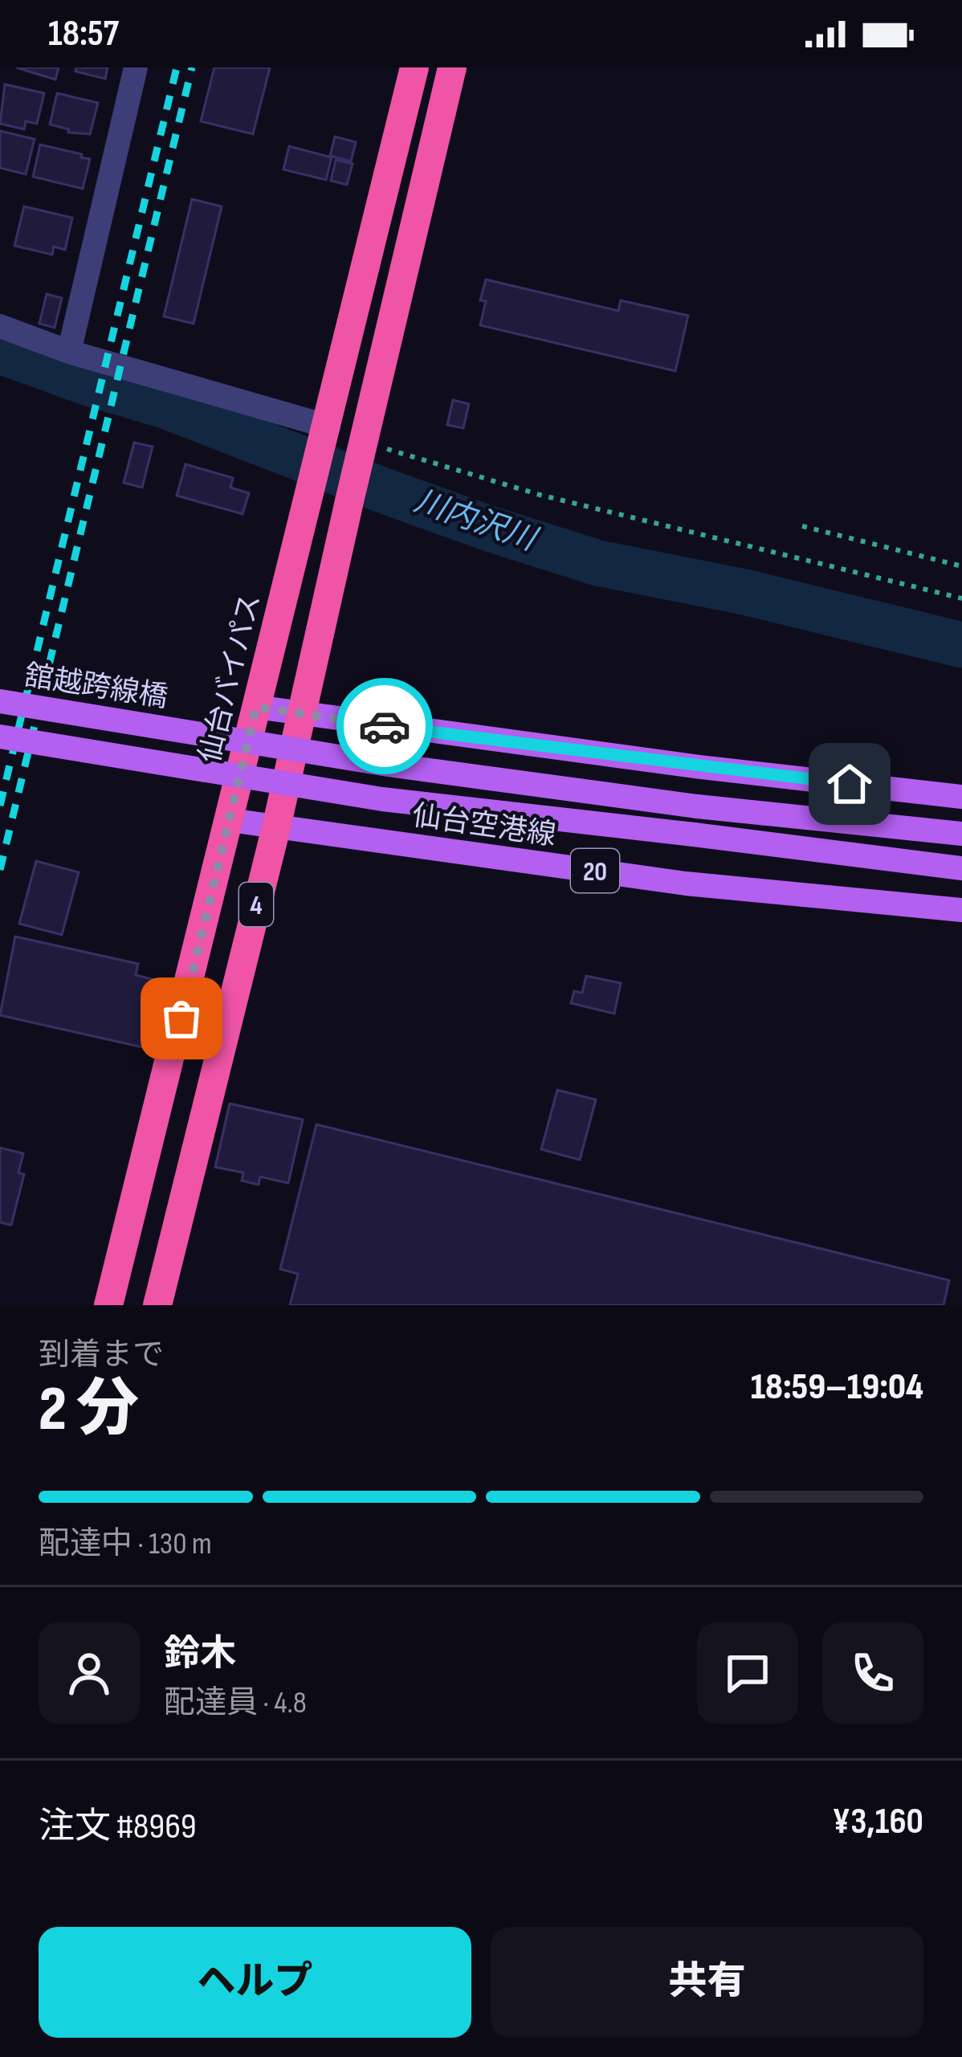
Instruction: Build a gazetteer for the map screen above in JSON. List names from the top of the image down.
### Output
{
  "streets": {
    "highway": ["仙台バイパス", "4"],
    "main road": ["舘越跨線橋", "仙台空港線", "20"]
  },
  "crossings": [
    ["仙台バイパス", "仙台空港線"],
    ["仙台空港線", "4"]
  ],
  "water": ["川内沢川"],
  "page": {
    "status": "18:57",
    "heading": ["2 分", "到着まで", "18:59–19:04"],
    "panel": [
      "鈴木",
      "配達員 · 4.8",
      "注文 #8969",
      "¥3,160"
    ],
    "bar": "配達中 · 130 m",
    "buttons": ["ヘルプ", "共有"]
  }
}
